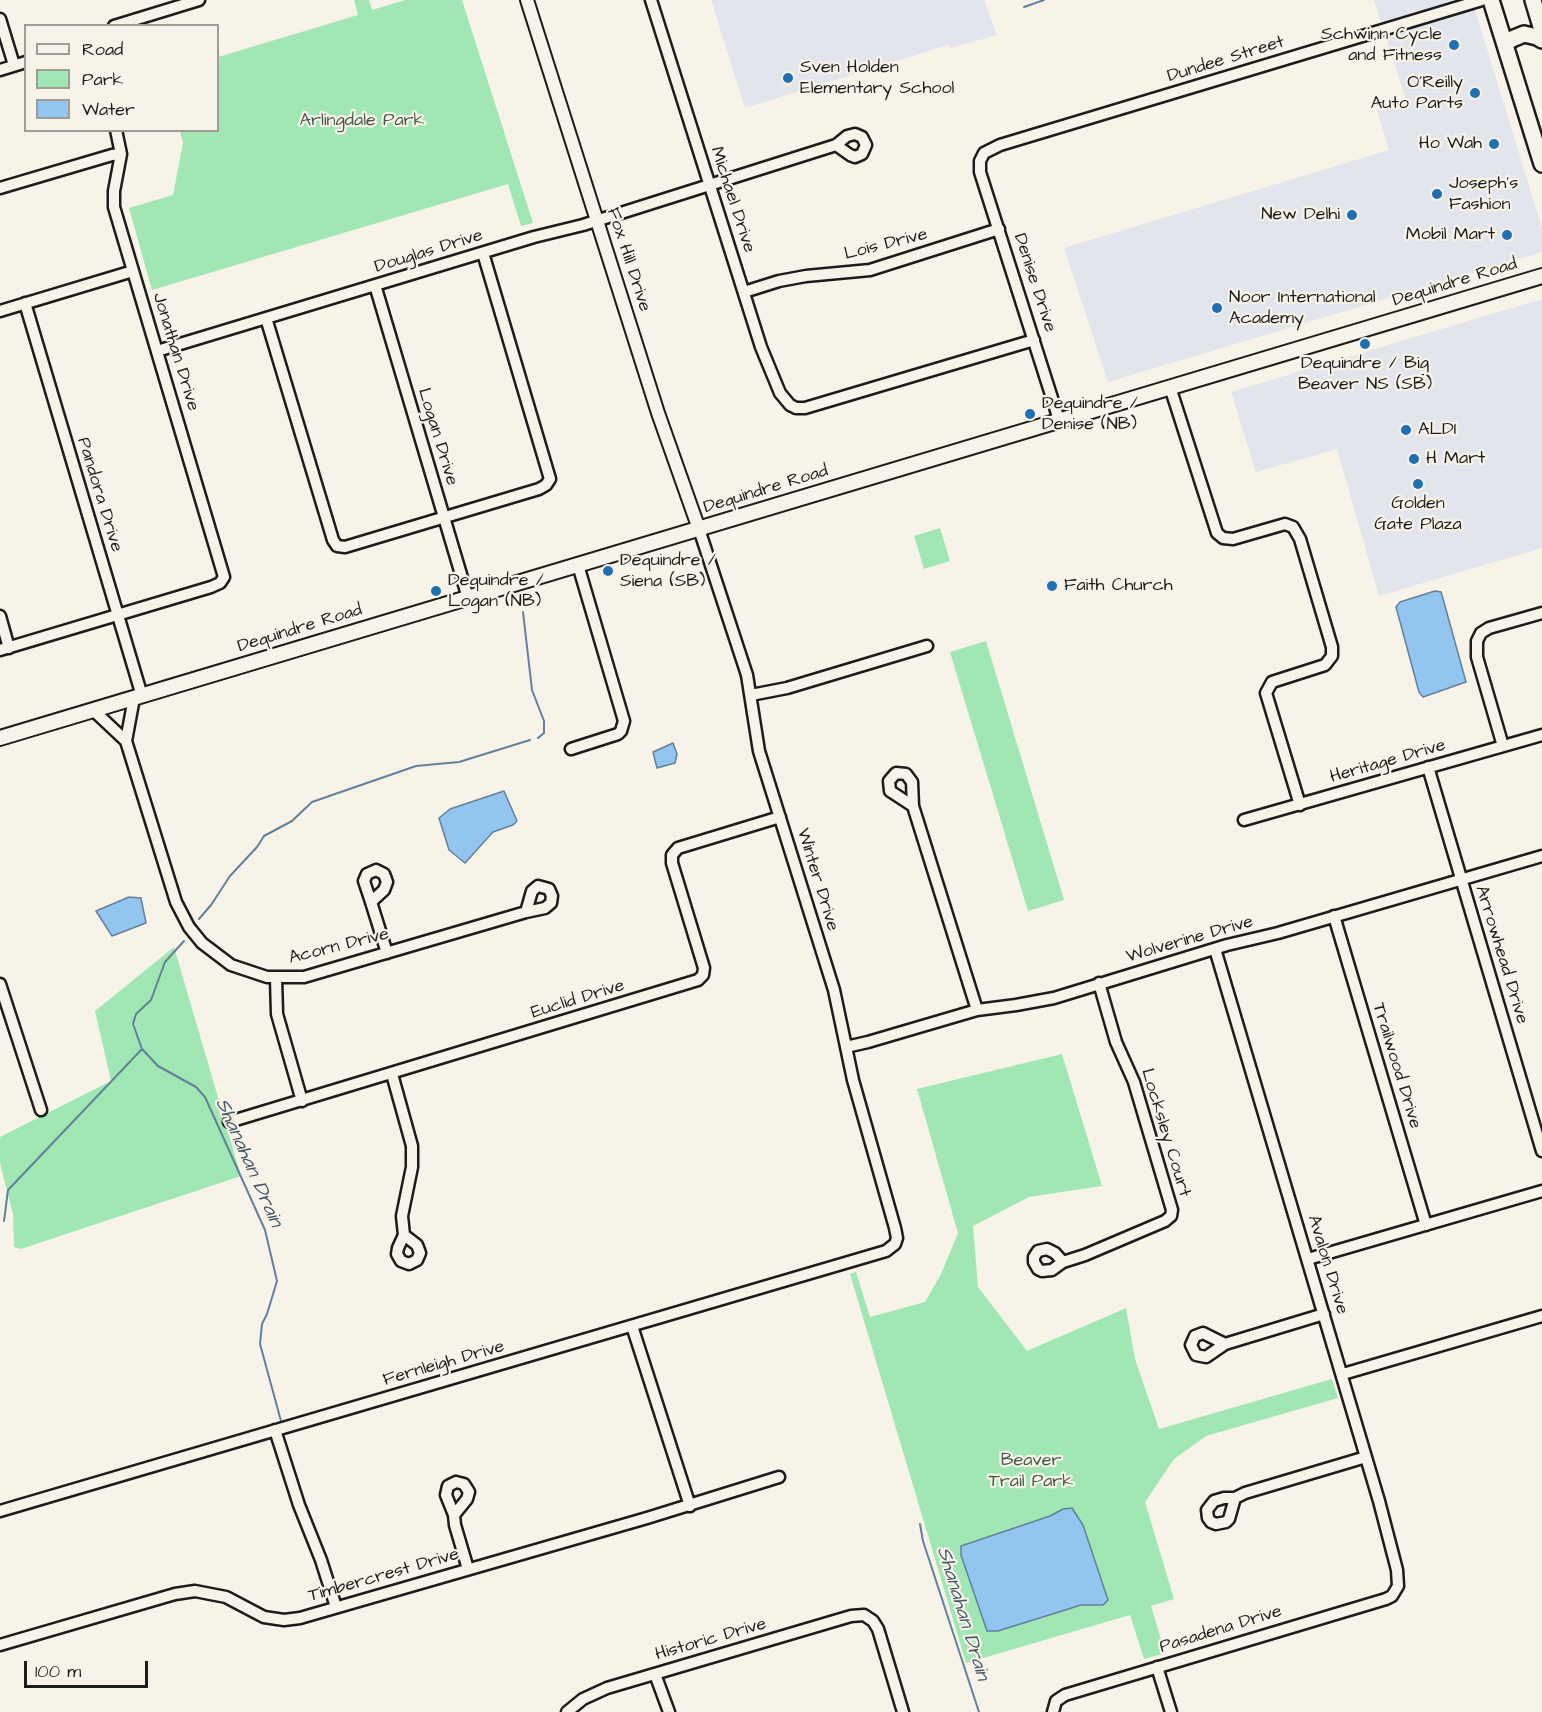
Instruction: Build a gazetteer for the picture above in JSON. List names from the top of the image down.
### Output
{
  "streets": {
    "main road": ["Dequindre Road"],
    "street": [
      "Dundee Street",
      "Michael Drive",
      "Lois Drive",
      "Douglas Drive",
      "Fox Hill Drive",
      "Denise Drive",
      "Jonathan Drive",
      "Logan Drive",
      "Pandora Drive",
      "Heritage Drive",
      "Winter Drive",
      "Wolverine Drive",
      "Acorn Drive",
      "Arrowhead Drive",
      "Euclid Drive",
      "Trailwood Drive",
      "Locksley Court",
      "Avalon Drive",
      "Fernleigh Drive",
      "Timbercrest Drive",
      "Pasadena Drive",
      "Historic Drive"
    ]
  },
  "crossings": [
    ["Dundee Street", "Denise Drive"],
    ["Michael Drive", "Lois Drive"],
    ["Michael Drive", "Douglas Drive"],
    ["Michael Drive", "Denise Drive"],
    ["Lois Drive", "Denise Drive"],
    ["Douglas Drive", "Fox Hill Drive"],
    ["Douglas Drive", "Jonathan Drive"],
    ["Douglas Drive", "Logan Drive"],
    ["Fox Hill Drive", "Dequindre Road"],
    ["Fox Hill Drive", "Winter Drive"],
    ["Denise Drive", "Dequindre Road"],
    ["Dequindre Road", "Logan Drive"],
    ["Dequindre Road", "Pandora Drive"],
    ["Dequindre Road", "Winter Drive"],
    ["Dequindre Road", "Acorn Drive"],
    ["Jonathan Drive", "Pandora Drive"],
    ["Pandora Drive", "Acorn Drive"],
    ["Heritage Drive", "Arrowhead Drive"],
    ["Winter Drive", "Wolverine Drive"],
    ["Winter Drive", "Euclid Drive"],
    ["Winter Drive", "Fernleigh Drive"],
    ["Wolverine Drive", "Arrowhead Drive"],
    ["Wolverine Drive", "Trailwood Drive"],
    ["Wolverine Drive", "Locksley Court"],
    ["Wolverine Drive", "Avalon Drive"],
    ["Avalon Drive", "Pasadena Drive"]
  ],
  "water": ["Shanahan Drain"],
  "parks": ["Arlingdale Park", "Beaver Trail Park"],
  "places": [
    "Schwinn Cycle and Fitness",
    "Sven Holden Elementary School",
    "O'Reilly Auto Parts",
    "Ho Wah",
    "Joseph's Fashion",
    "New Delhi",
    "Mobil Mart",
    "Noor International Academy",
    "Dequindre / Big Beaver NS (SB)",
    "Dequindre / Denise (NB)",
    "ALDI",
    "H Mart",
    "Golden Gate Plaza",
    "Dequindre / Siena (SB)",
    "Faith Church",
    "Dequindre / Logan (NB)"
  ],
  "legend": ["Road", "Park", "Water"],
  "scale_bar": "100 m"
}
